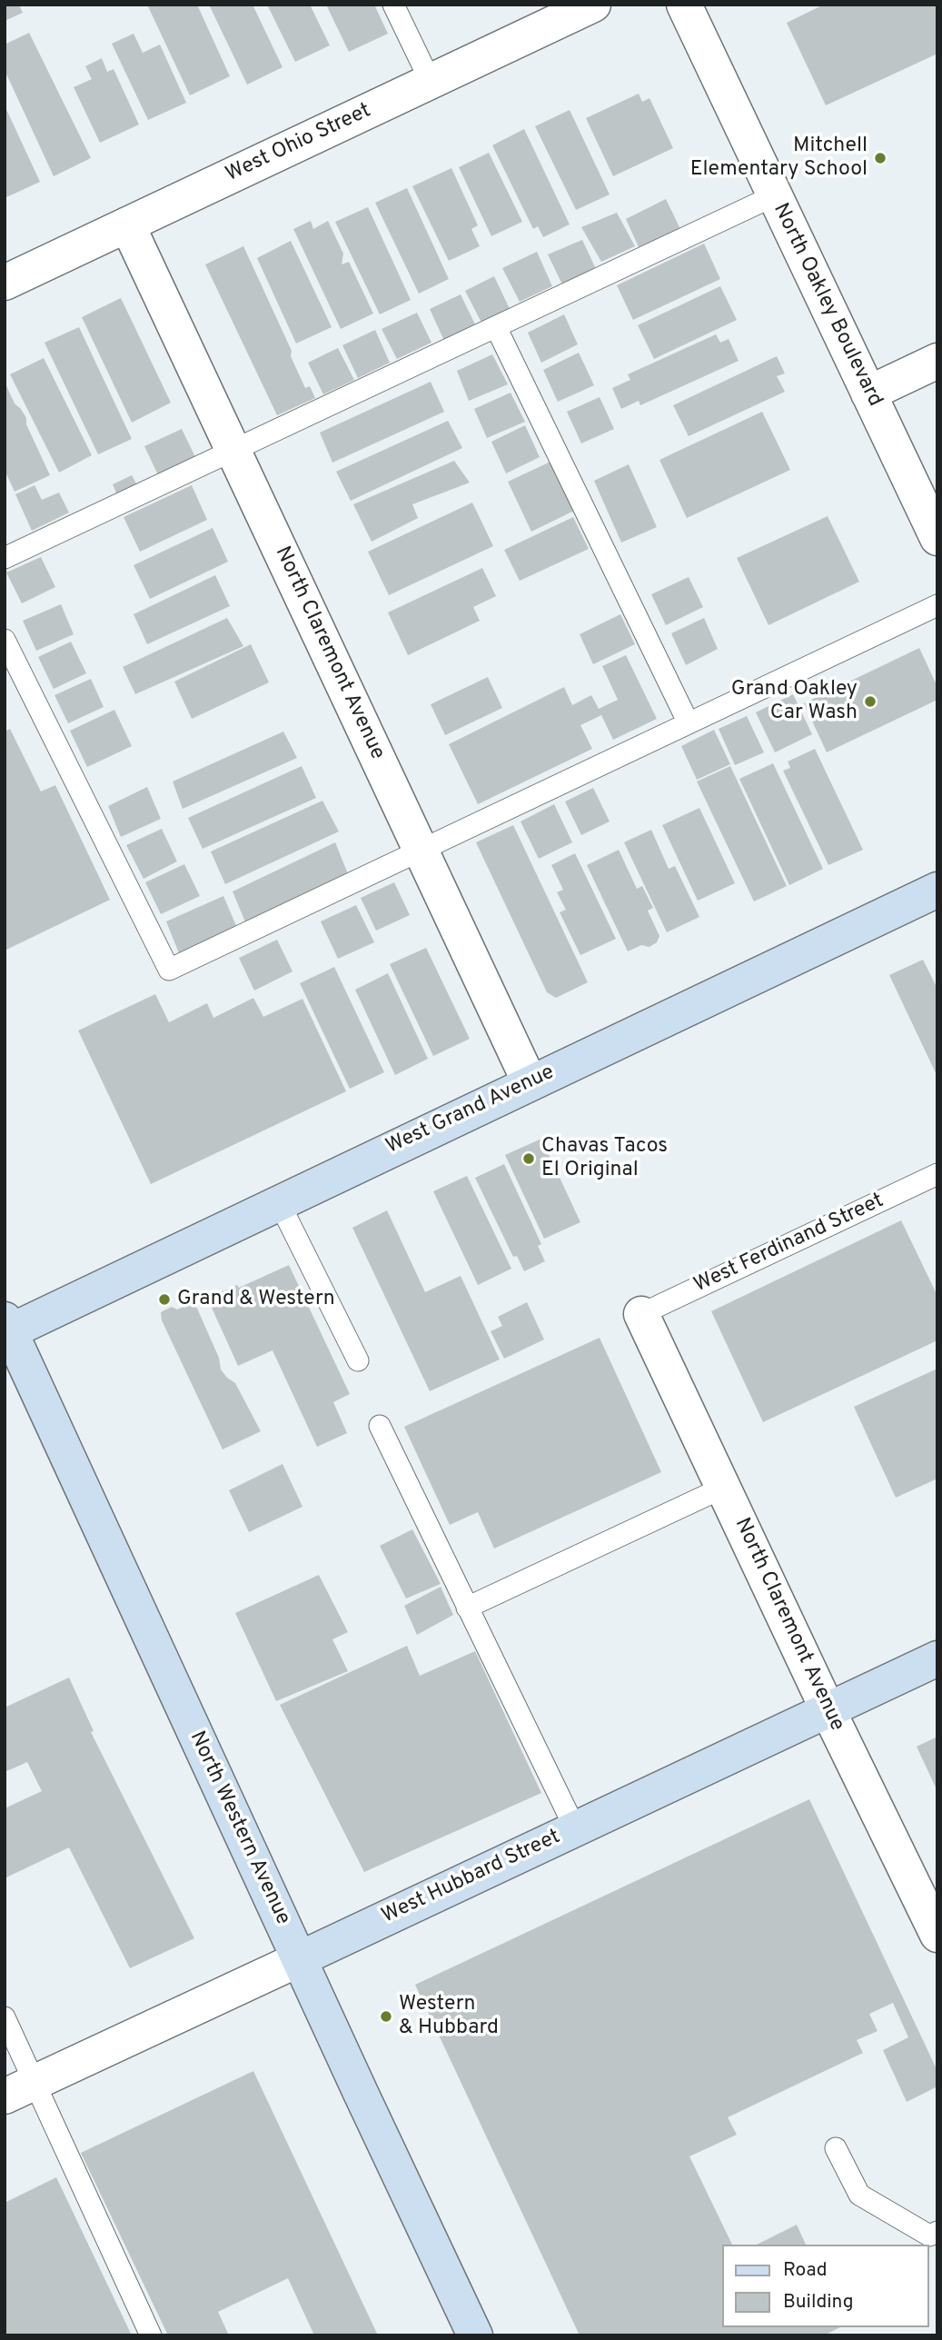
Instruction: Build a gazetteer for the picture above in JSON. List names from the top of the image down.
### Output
{
  "streets": {
    "main road": ["West Grand Avenue", "North Western Avenue", "West Hubbard Street"],
    "street": ["West Ohio Street", "North Oakley Boulevard", "North Claremont Avenue"],
    "lane": ["West Ferdinand Street"]
  },
  "crossings": [
    ["West Ohio Street", "North Claremont Avenue"],
    ["North Claremont Avenue", "West Grand Avenue"],
    ["North Claremont Avenue", "West Ferdinand Street"],
    ["North Claremont Avenue", "West Hubbard Street"],
    ["West Grand Avenue", "North Western Avenue"],
    ["North Western Avenue", "West Hubbard Street"]
  ],
  "places": [
    "Mitchell Elementary School",
    "Grand Oakley Car Wash",
    "Chavas Tacos El Original",
    "Grand & Western",
    "Western & Hubbard"
  ],
  "legend": ["Road", "Building"]
}
